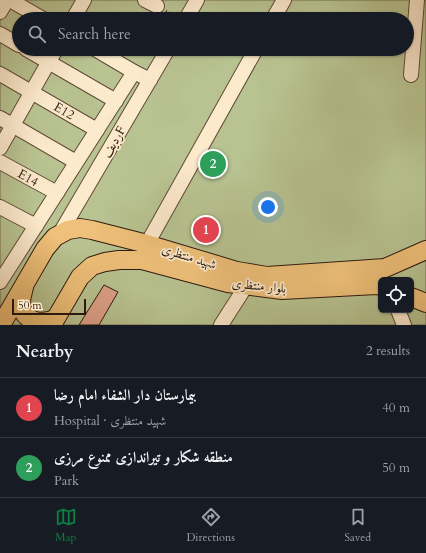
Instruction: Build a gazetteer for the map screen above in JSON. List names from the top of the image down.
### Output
{
  "streets": {
    "main road": ["شهید منتظری", "بلوار منتظری"],
    "street": ["E12", "ردیفF", "E14"]
  },
  "crossings": [
    ["ردیفF", "شهید منتظری"]
  ],
  "scale_bar": "50 m",
  "page": {
    "search": "Search here",
    "pins": ["2", "1"],
    "scale": "50 m",
    "heading": ["Nearby", "2 results"],
    "list": [
      {
        "mark": "1",
        "name": "بیمارستان دار الشفاء امام رضا",
        "note": "Hospital · شهید منتظری",
        "value": "40 m"
      },
      {
        "mark": "2",
        "name": "منطقه شکار و تیراندازی ممنوع مرزی",
        "note": "Park",
        "value": "50 m"
      }
    ],
    "nav": ["Map", "Directions", "Saved"]
  }
}
